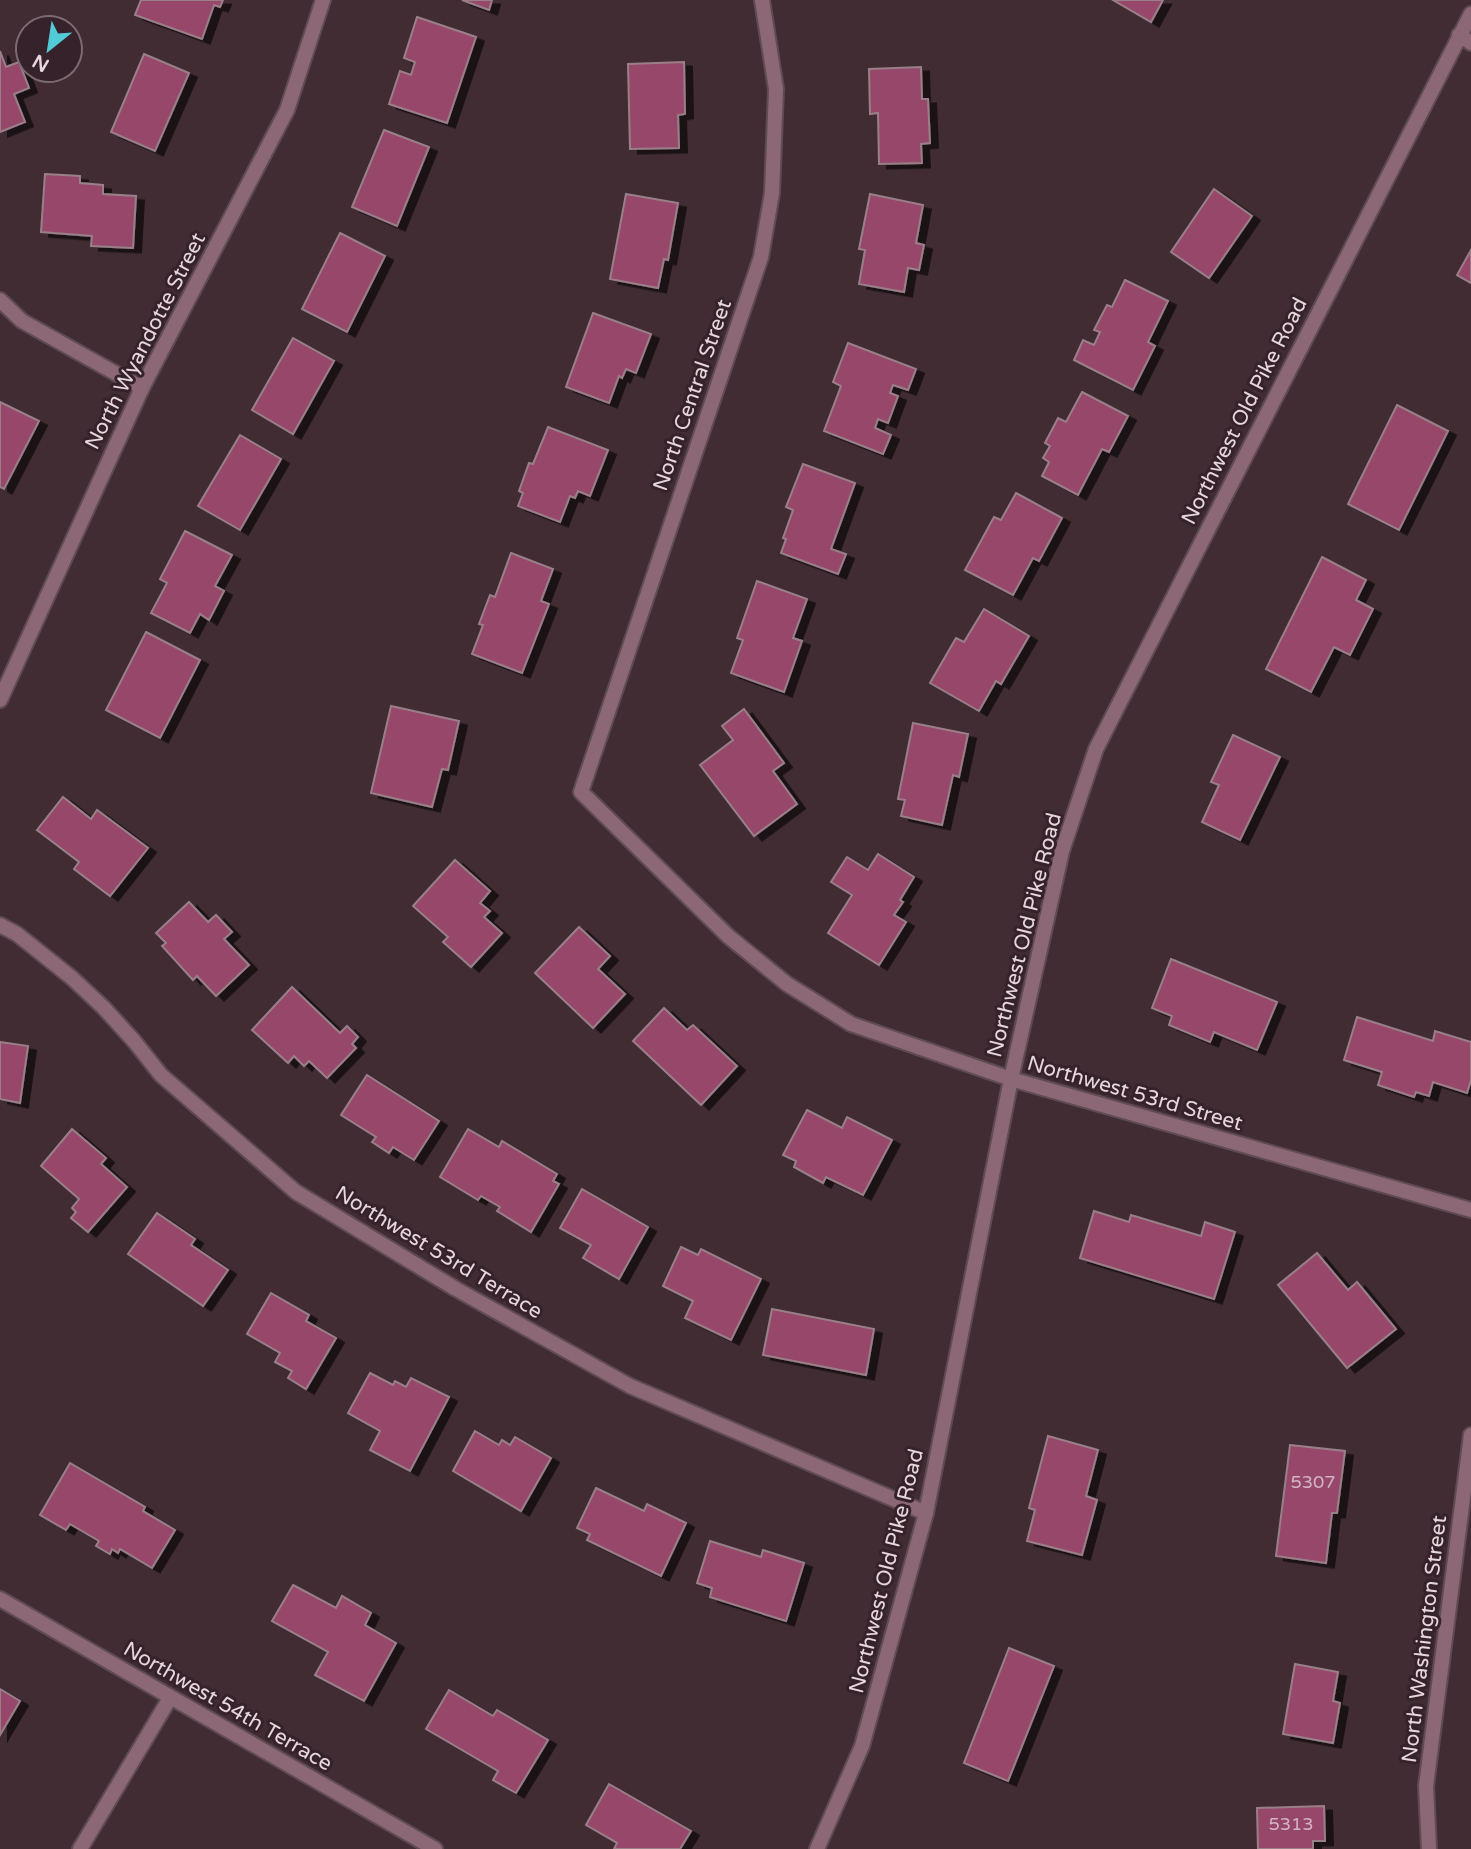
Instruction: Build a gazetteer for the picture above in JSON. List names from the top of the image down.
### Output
{
  "streets": {
    "street": [
      "North Wyandotte Street",
      "North Central Street",
      "Northwest Old Pike Road",
      "Northwest 53rd Street",
      "Northwest 53rd Terrace",
      "North Washington Street",
      "Northwest 54th Terrace"
    ]
  },
  "crossings": [
    ["North Central Street", "Northwest 53rd Street"],
    ["Northwest Old Pike Road", "Northwest 53rd Street"],
    ["Northwest Old Pike Road", "Northwest 53rd Terrace"]
  ],
  "house_numbers": ["5307", "5313"],
  "north": "bottom left"
}
